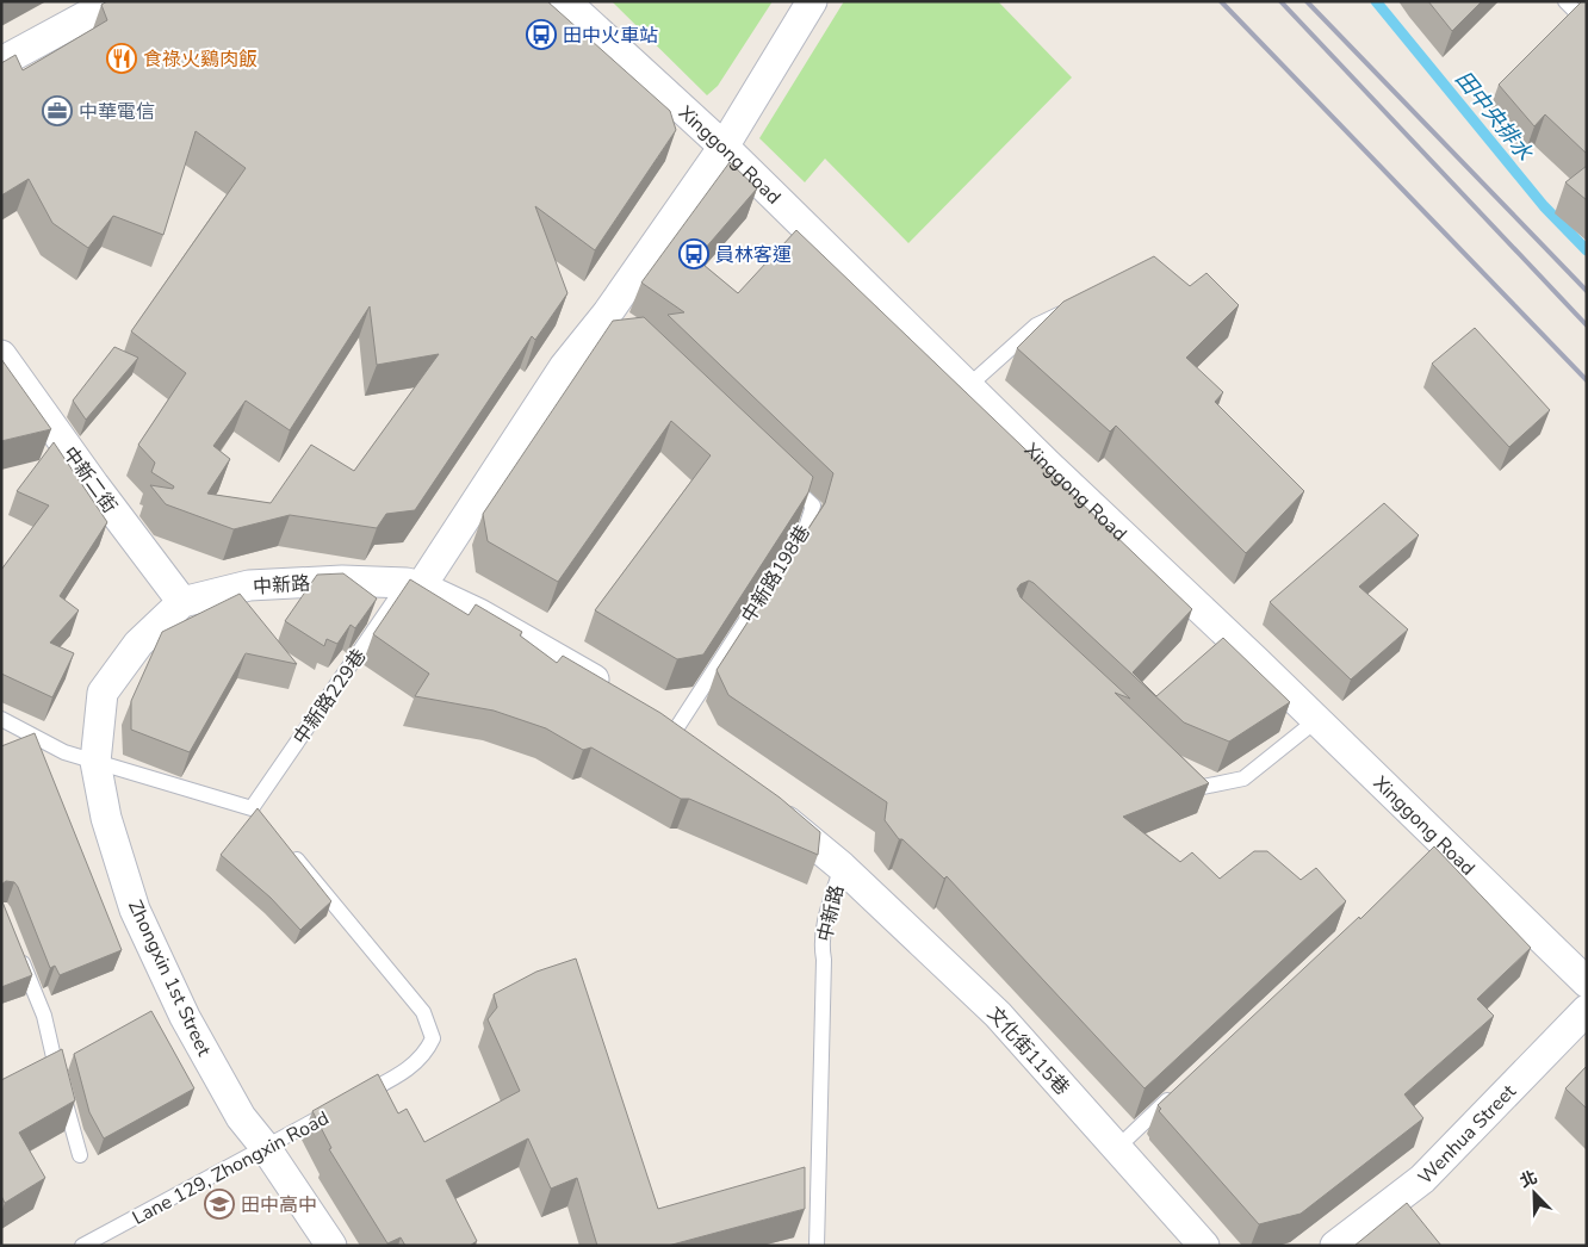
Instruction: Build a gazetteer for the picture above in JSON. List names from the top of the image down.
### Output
{
  "streets": {
    "street": [
      "Xinggong Road",
      "中新二街",
      "中新路",
      "Zhongxin 1st Street",
      "文化街115巷",
      "Wenhua Street"
    ],
    "lane": ["中新路198巷", "中新路229巷", "Lane 129, Zhongxin Road"]
  },
  "crossings": [
    ["中新二街", "中新路"],
    ["中新二街", "Zhongxin 1st Street"],
    ["中新路", "中新路229巷"],
    ["中新路", "Zhongxin 1st Street"],
    ["中新路", "文化街115巷"],
    ["中新路229巷", "Zhongxin 1st Street"],
    ["Zhongxin 1st Street", "Lane 129, Zhongxin Road"]
  ],
  "water": ["田中央排水"],
  "places": {
    "bus stop": ["田中火車站", "員林客運"],
    "restaurant": ["食祿火鷄肉飯"],
    "office": ["中華電信"],
    "school or university": ["田中高中"]
  },
  "north": "top left"
}
